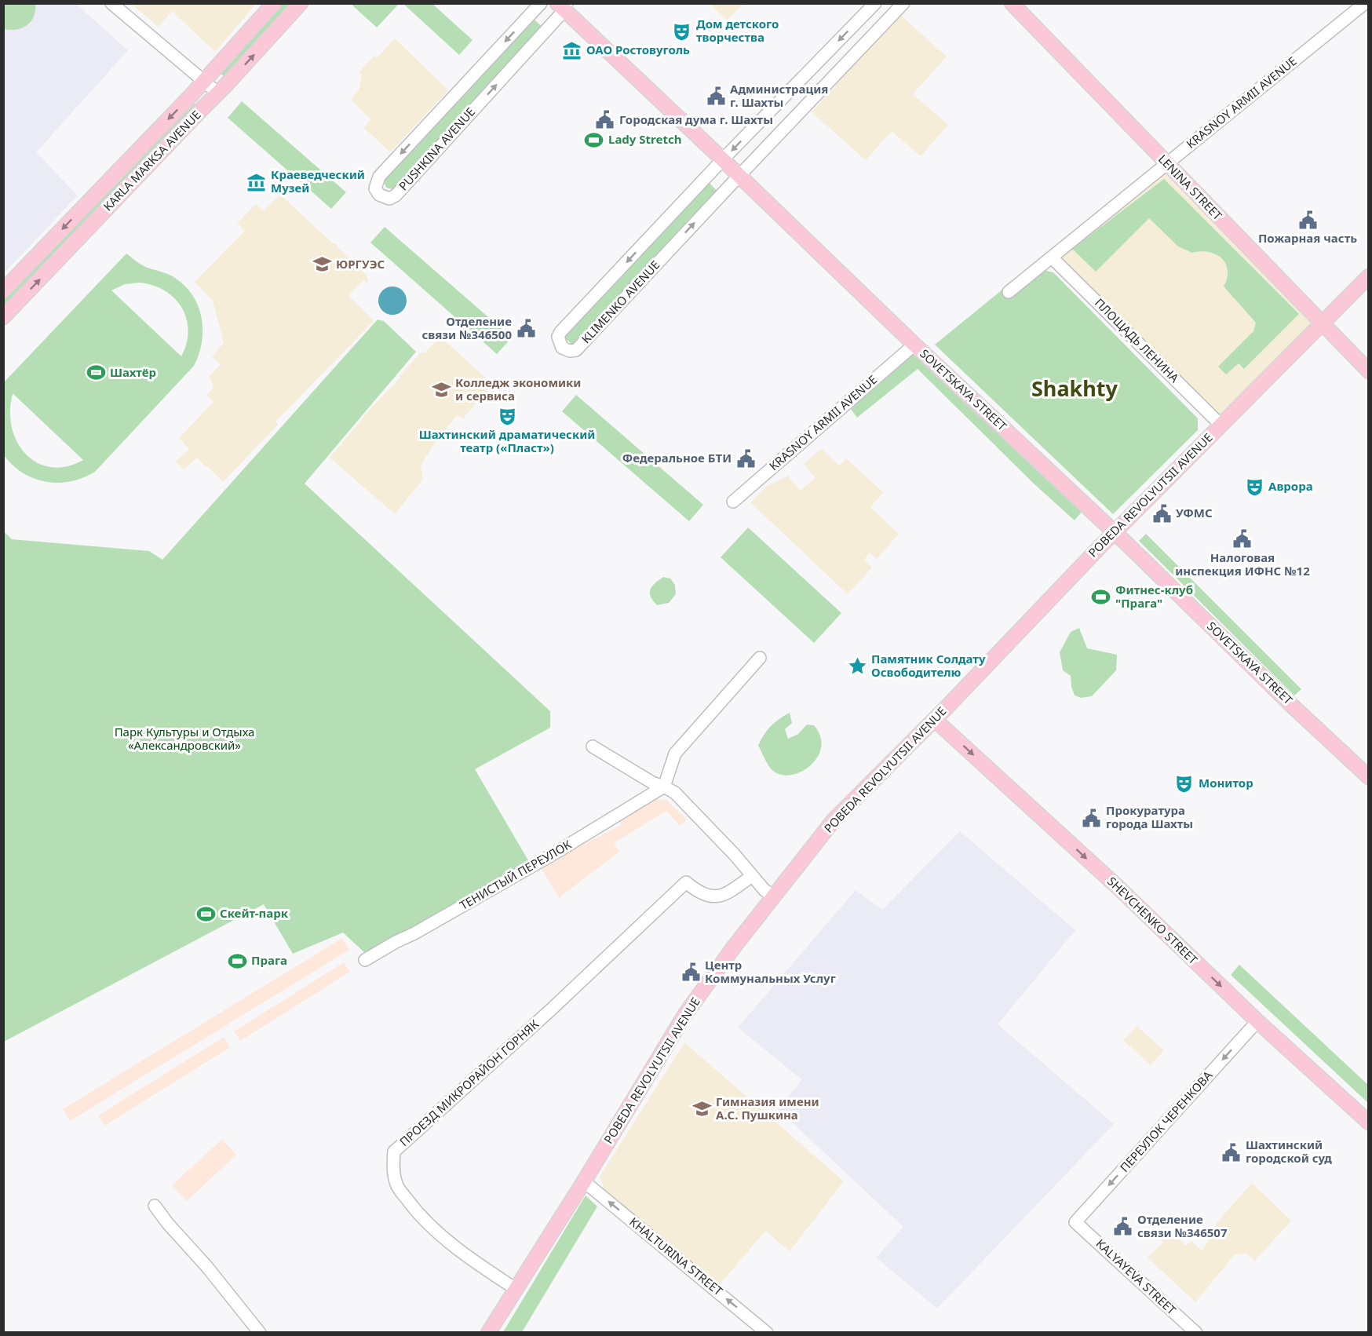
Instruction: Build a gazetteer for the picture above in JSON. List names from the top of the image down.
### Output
{
  "streets": {
    "main road": [
      "KARLA MARKSA AVENUE",
      "LENINA STREET",
      "SOVETSKAYA STREET",
      "POBEDA REVOLYUTSII AVENUE",
      "SHEVCHENKO STREET"
    ],
    "street": [
      "KRASNOY ARMII AVENUE",
      "PUSHKINA AVENUE",
      "KLIMENKO AVENUE",
      "ПЛОЩАДЬ ЛЕНИНА",
      "ТЕНИСТЫЙ ПЕРЕУЛОК",
      "ПРОЕЗД МИКРОРАЙОН ГОРНЯК",
      "ПЕРЕУЛОК ЧЕРЕНКОВА",
      "KHALTURINA STREET",
      "KALYAYEVA STREET"
    ]
  },
  "crossings": [
    ["KRASNOY ARMII AVENUE", "LENINA STREET"],
    ["KRASNOY ARMII AVENUE", "ПЛОЩАДЬ ЛЕНИНА"],
    ["KRASNOY ARMII AVENUE", "SOVETSKAYA STREET"],
    ["PUSHKINA AVENUE", "SOVETSKAYA STREET"],
    ["LENINA STREET", "POBEDA REVOLYUTSII AVENUE"],
    ["KLIMENKO AVENUE", "SOVETSKAYA STREET"],
    ["ПЛОЩАДЬ ЛЕНИНА", "POBEDA REVOLYUTSII AVENUE"],
    ["SOVETSKAYA STREET", "POBEDA REVOLYUTSII AVENUE"],
    ["POBEDA REVOLYUTSII AVENUE", "SHEVCHENKO STREET"],
    ["POBEDA REVOLYUTSII AVENUE", "ПРОЕЗД МИКРОРАЙОН ГОРНЯК"],
    ["POBEDA REVOLYUTSII AVENUE", "KHALTURINA STREET"],
    ["SHEVCHENKO STREET", "ПЕРЕУЛОК ЧЕРЕНКОВА"],
    ["ПЕРЕУЛОК ЧЕРЕНКОВА", "KALYAYEVA STREET"]
  ],
  "one_way": ["SHEVCHENKO STREET", "ПЕРЕУЛОК ЧЕРЕНКОВА", "KHALTURINA STREET"],
  "districts": ["Shakhty"],
  "parks": ["Парк Культуры и Отдыха «Александровский»"],
  "places": {
    "theatre": [
      "Дом детского творчества",
      "Шахтинский драматический театр («Пласт»)",
      "Аврора",
      "Монитор"
    ],
    "museum": ["ОАО Ростовуголь", "Краеведческий Музей"],
    "public building": [
      "Администрация г. Шахты",
      "Городская дума г. Шахты",
      "Пожарная часть",
      "Отделение связи №346500",
      "Федеральное БТИ",
      "УФМС",
      "Налоговая инспекция ИФНС №12",
      "Прокуратура города Шахты",
      "Центр Коммунальных Услуг",
      "Шахтинский городской суд",
      "Отделение связи №346507"
    ],
    "sports": [
      "Lady Stretch",
      "Шахтёр",
      "Фитнес-клуб \"Прага\"",
      "Скейт-парк",
      "Прага"
    ],
    "school or university": ["ЮРГУЭС", "Колледж экономики и сервиса", "Гимназия имени А.С. Пушкина"],
    "place": ["Памятник Солдату Освободителю"]
  }
}
